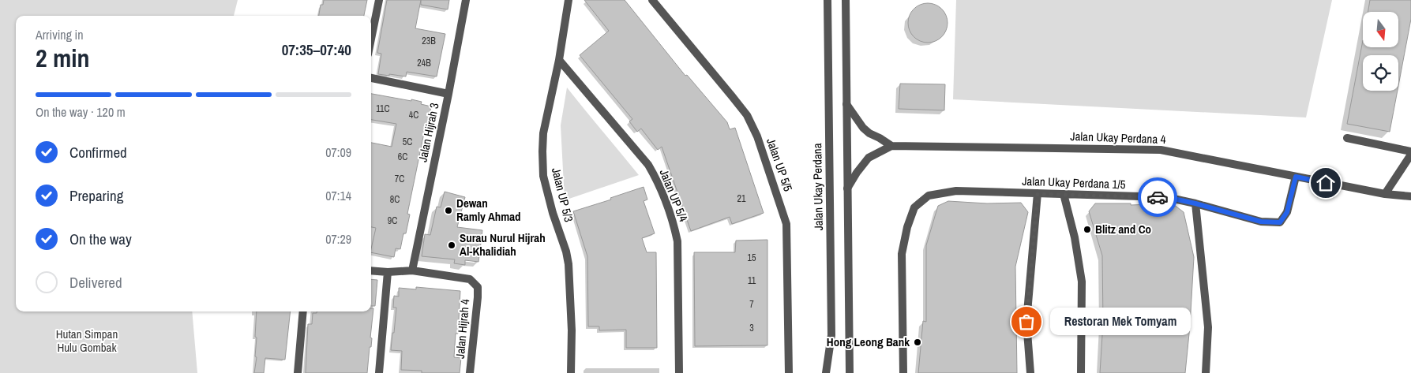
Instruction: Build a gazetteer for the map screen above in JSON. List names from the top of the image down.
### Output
{
  "streets": {
    "street": [
      "Jalan Hijrah 3",
      "Jalan Ukay Perdana 4",
      "Jalan UP 5/5",
      "Jalan Ukay Perdana 1/5",
      "Jalan Ukay Perdana",
      "Jalan UP 5/3",
      "Jalan UP 5/4",
      "Jalan Hijrah 4"
    ]
  },
  "crossings": [
    ["Jalan Hijrah 3", "Jalan Hijrah 4"],
    ["Jalan Ukay Perdana 4", "Jalan Ukay Perdana 1/5"],
    ["Jalan UP 5/3", "Jalan UP 5/4"]
  ],
  "parks": ["Hutan Simpan Hulu Gombak"],
  "places": [
    "Dewan Ramly Ahmad",
    "Blitz and Co",
    "Surau Nurul Hijrah Al-Khalidiah",
    "Restoran Mek Tomyam",
    "Hong Leong Bank"
  ],
  "house_numbers": [
    "23B",
    "24B",
    "11C",
    "4C",
    "5C",
    "6C",
    "7C",
    "21",
    "8C",
    "9C",
    "15",
    "11",
    "7",
    "3"
  ],
  "north": "bottom",
  "page": {
    "heading": ["2 min", "Arriving in", "07:35–07:40"],
    "bar": "On the way · 120 m",
    "list": [
      ["Confirmed", "07:09"],
      ["Preparing", "07:14"],
      ["On the way", "07:29"],
      "Delivered"
    ],
    "bubble": "Restoran Mek Tomyam"
  }
}
